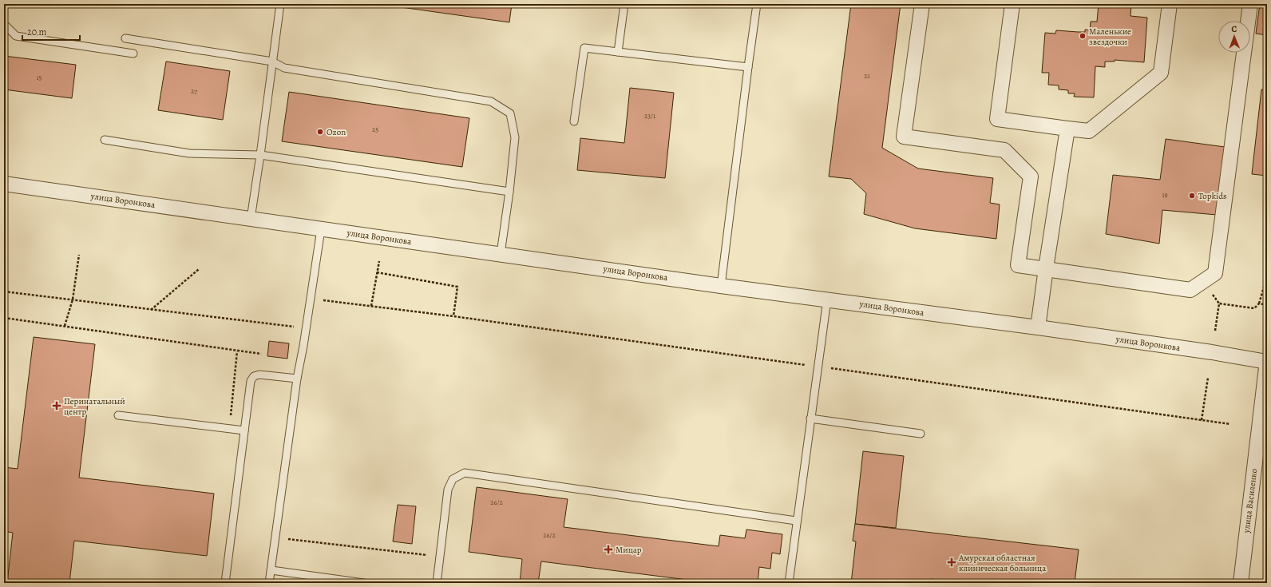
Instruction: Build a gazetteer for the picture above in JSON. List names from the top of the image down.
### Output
{
  "streets": {
    "street": ["улица Воронкова", "улица Василенко"]
  },
  "crossings": [
    ["улица Воронкова", "улица Василенко"]
  ],
  "places": {
    "other": ["Маленькие звездочки", "Ozon", "Topkids"],
    "health": ["Перинатальный центр", "Мицар", "Амурская областная клиническая больница"]
  },
  "house_numbers": [
    "21",
    "15",
    "27",
    "23/1",
    "25",
    "19",
    "26/2",
    "26/2"
  ],
  "scale_bar": "20 m",
  "north": "top"
}
